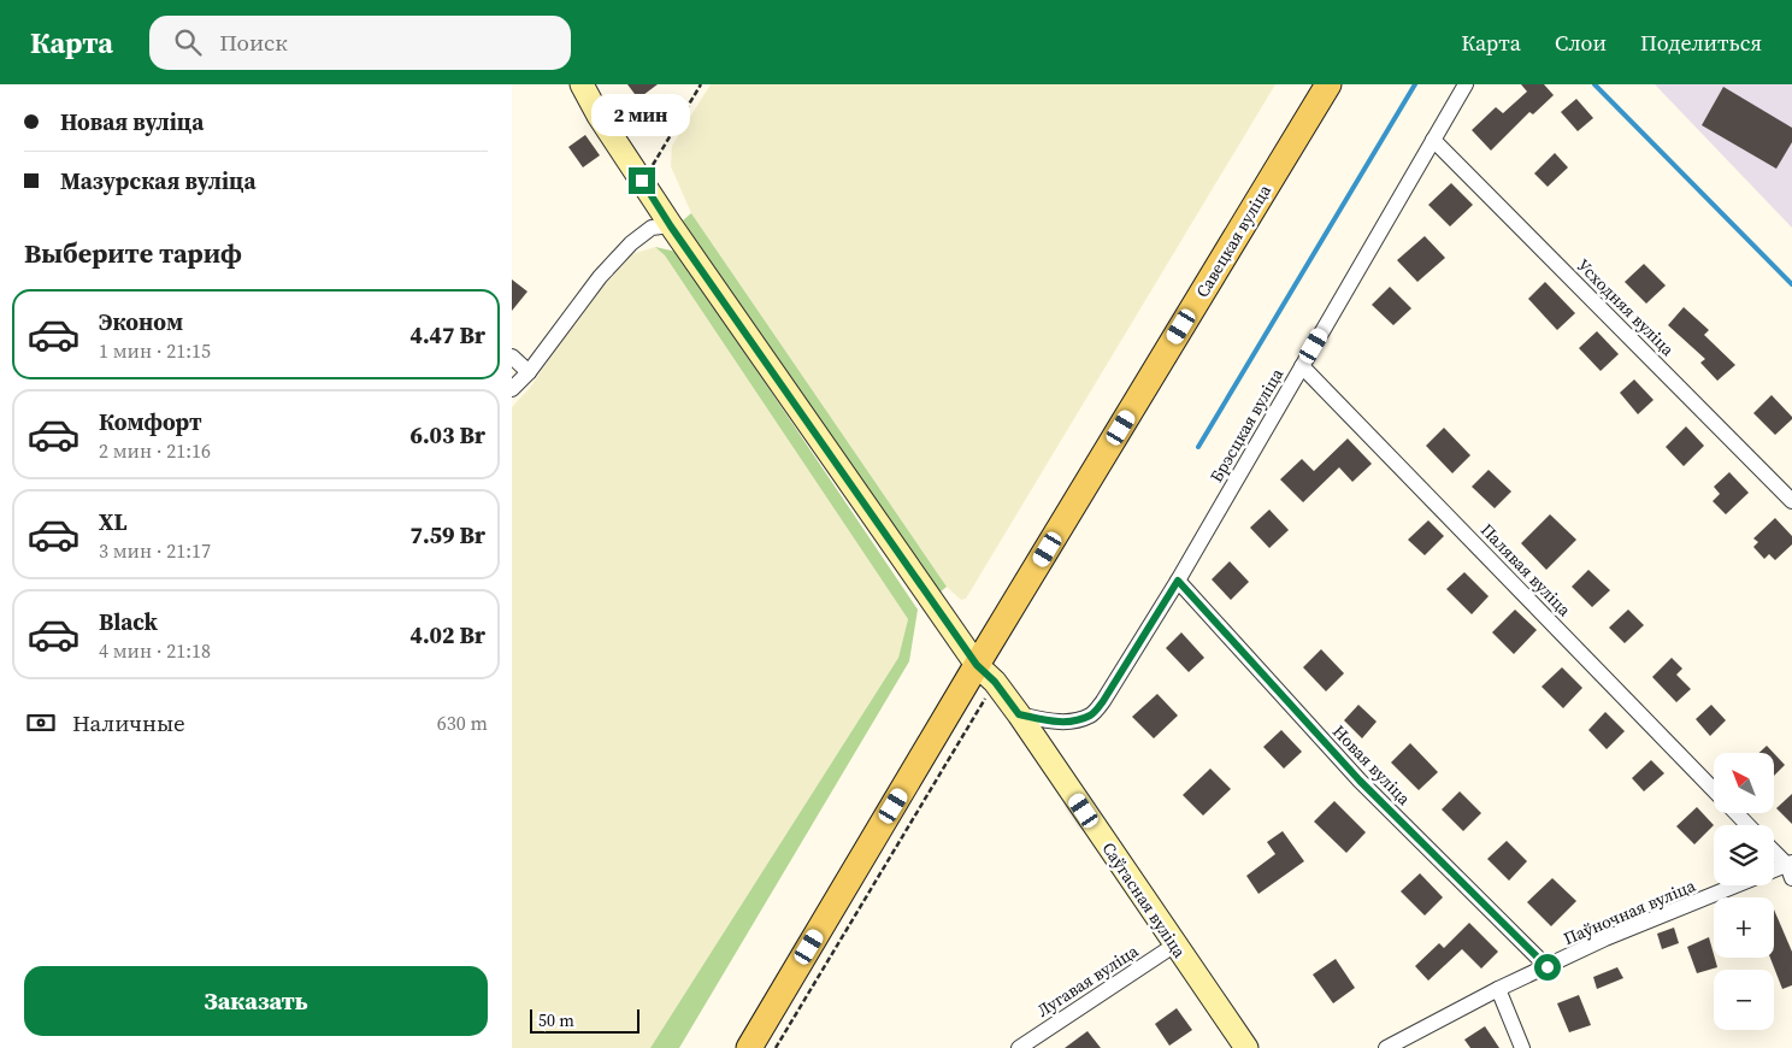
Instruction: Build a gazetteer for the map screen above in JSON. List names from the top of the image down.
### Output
{
  "streets": {
    "main road": ["Савецкая вуліца"],
    "street": [
      "Усходняя вуліца",
      "Брэсцкая вуліца",
      "Палявая вуліца",
      "Новая вуліца",
      "Саўгасная вуліца",
      "Паўночная вуліца",
      "Лугавая вуліца"
    ]
  },
  "crossings": [
    ["Савецкая вуліца", "Саўгасная вуліца"],
    ["Усходняя вуліца", "Брэсцкая вуліца"],
    ["Брэсцкая вуліца", "Палявая вуліца"],
    ["Брэсцкая вуліца", "Новая вуліца"],
    ["Брэсцкая вуліца", "Саўгасная вуліца"],
    ["Новая вуліца", "Паўночная вуліца"],
    ["Саўгасная вуліца", "Лугавая вуліца"]
  ],
  "scale_bar": "50 m",
  "north": "top left",
  "page": {
    "header": "Карта",
    "search": "Поиск",
    "nav": ["Карта", "Слои", "Поделиться"],
    "banner": ["Новая вуліца", "Мазурская вуліца"],
    "bubble": "2 мин",
    "heading": "Выберите тариф",
    "list": [
      {
        "name": "Эконом",
        "note": "1 мин · 21:15",
        "value": "4.47 Br"
      },
      {
        "name": "Комфорт",
        "note": "2 мин · 21:16",
        "value": "6.03 Br"
      },
      {
        "name": "XL",
        "note": "3 мин · 21:17",
        "value": "7.59 Br"
      },
      {
        "name": "Black",
        "note": "4 мин · 21:18",
        "value": "4.02 Br"
      }
    ],
    "pay": ["Наличные", "630 m"],
    "map_buttons": ["+", "−"],
    "buttons": "Заказать",
    "scale": "50 m"
  }
}
